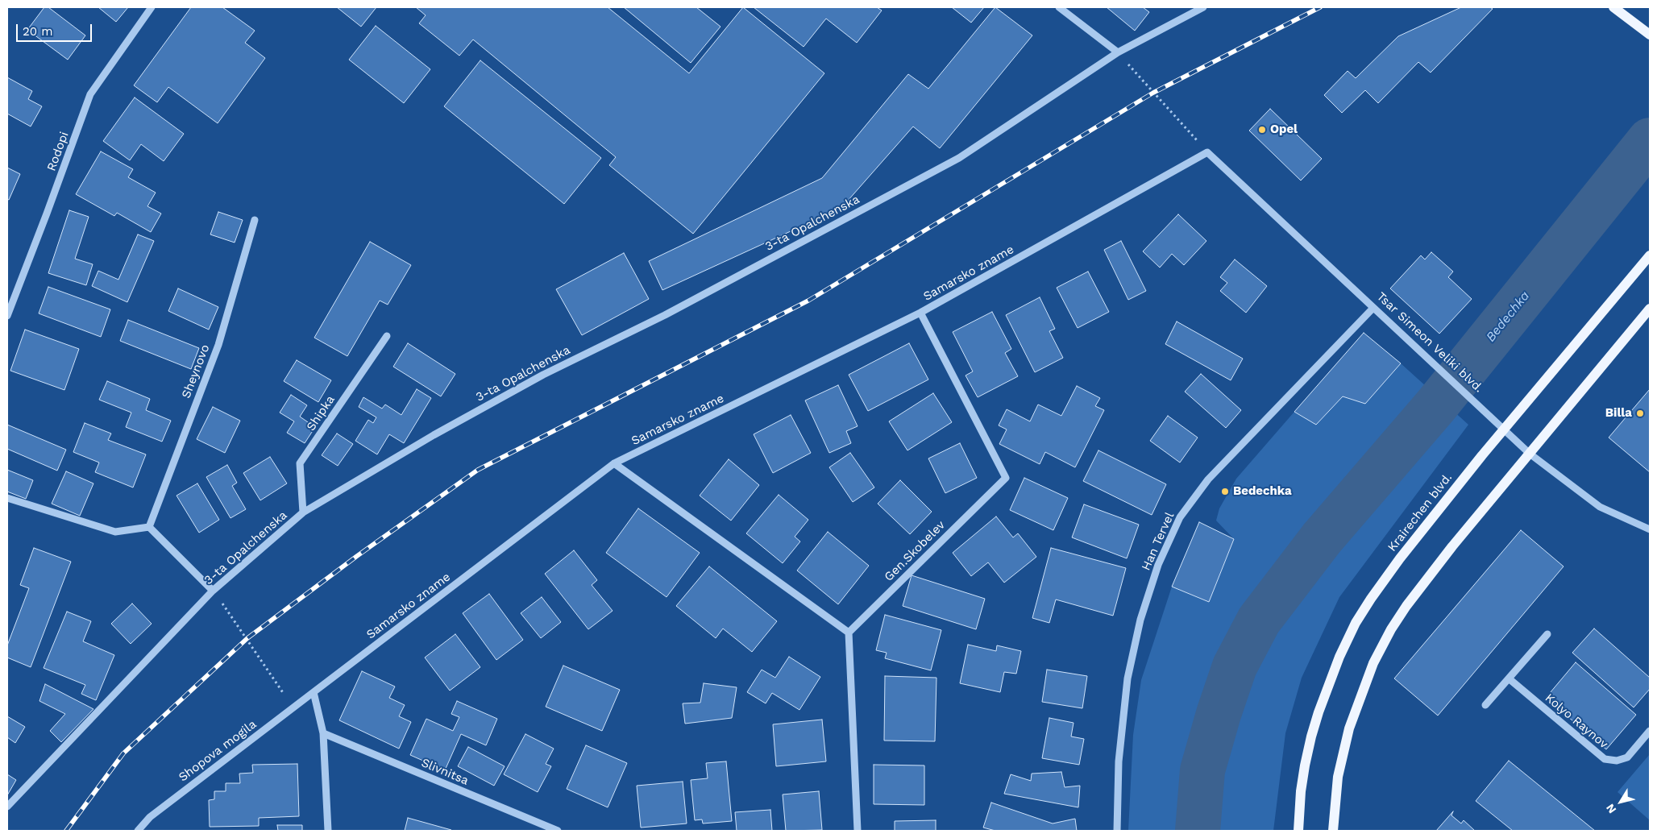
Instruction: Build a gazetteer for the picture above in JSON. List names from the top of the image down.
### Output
{
  "streets": {
    "main road": ["Krairechen blvd."],
    "street": [
      "Rodopi",
      "3-ta Opalchenska",
      "Samarsko zname",
      "Tsar Simeon Veliki blvd.",
      "Sheynovo",
      "Shipka",
      "Han Tervel",
      "Gen.Skobelev",
      "Kolyo Raynov",
      "Shopova mogila",
      "Slivnitsa"
    ]
  },
  "crossings": [
    ["3-ta Opalchenska", "Shipka"],
    ["Samarsko zname", "Tsar Simeon Veliki blvd."],
    ["Samarsko zname", "Gen.Skobelev"],
    ["Samarsko zname", "Shopova mogila"],
    ["Tsar Simeon Veliki blvd.", "Krairechen blvd."],
    ["Tsar Simeon Veliki blvd.", "Han Tervel"]
  ],
  "water": ["Bedechka"],
  "places": ["Opel", "Billa", "Bedechka"],
  "scale_bar": "20 m",
  "north": "bottom left"
}
